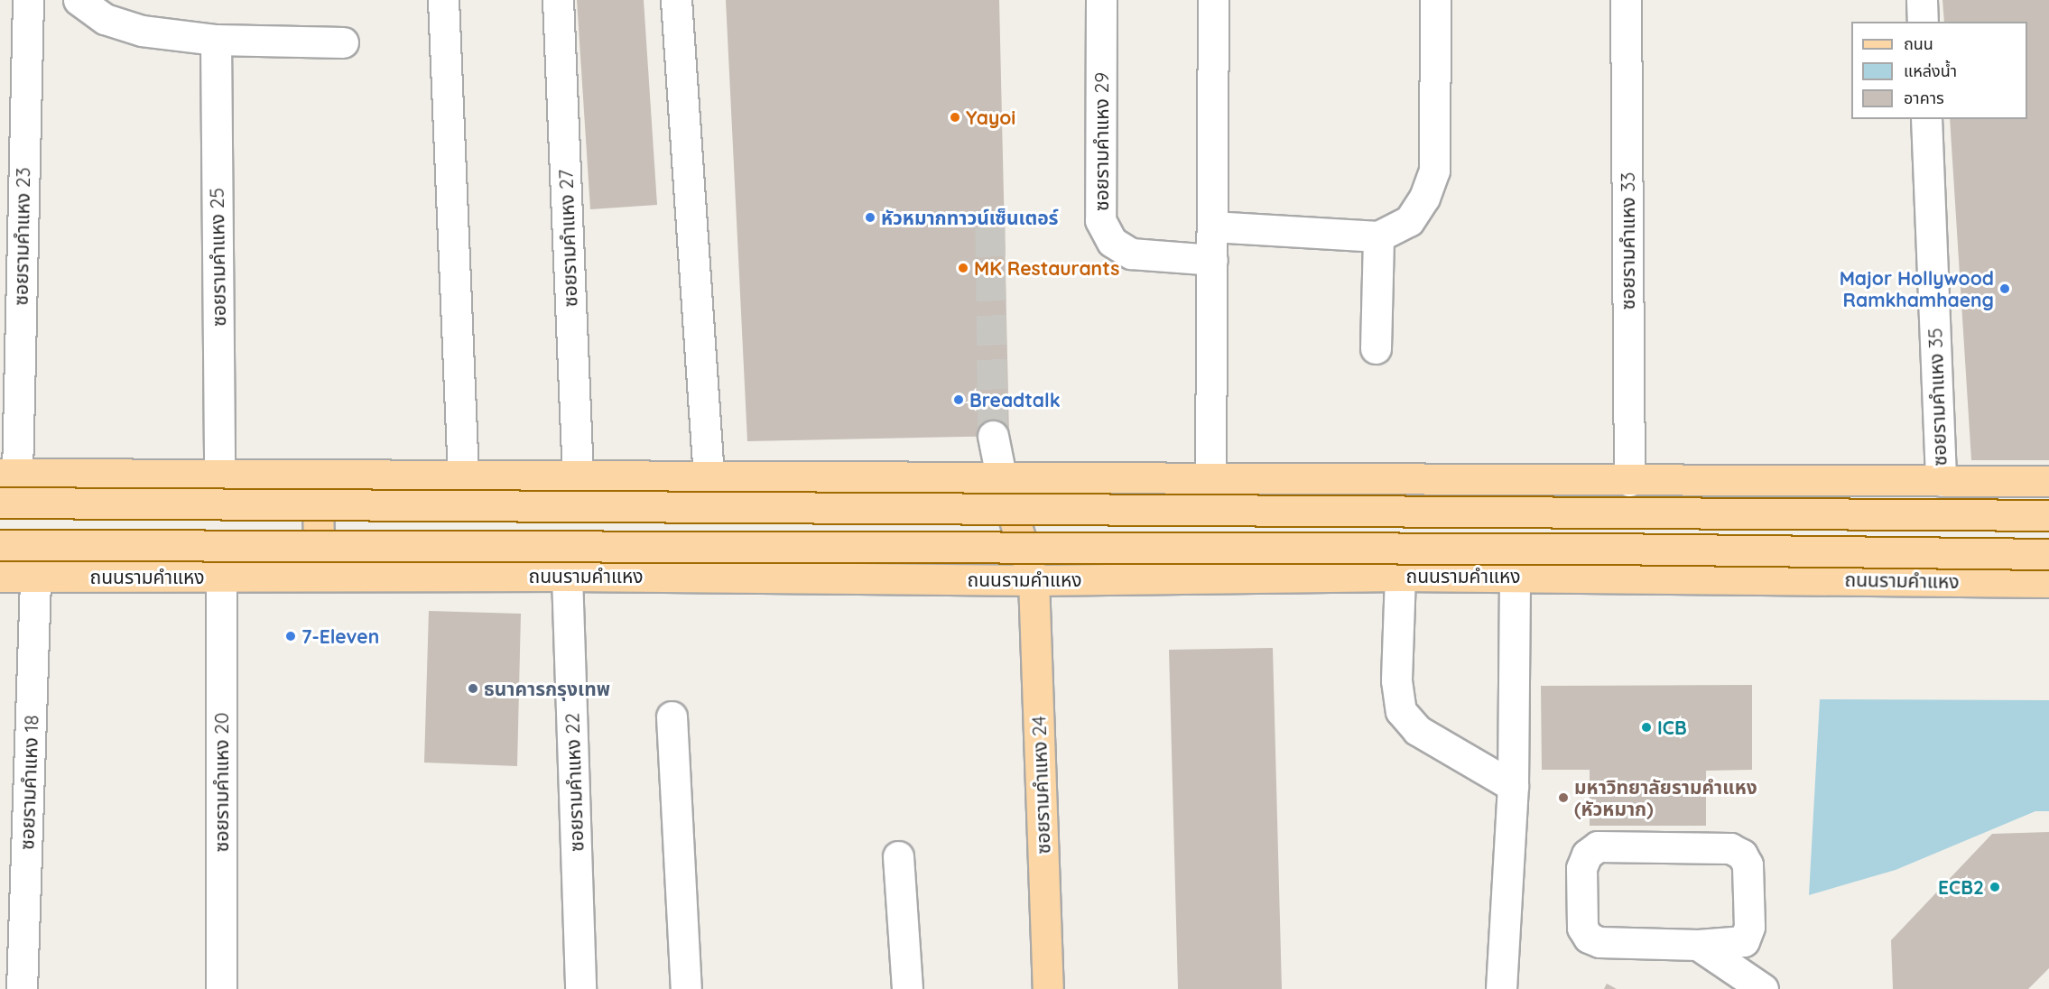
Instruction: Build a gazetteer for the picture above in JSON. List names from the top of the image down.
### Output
{
  "streets": {
    "main road": ["ถนนรามคำแหง", "ซอยรามคำแหง 24"],
    "street": [
      "ซอยรามคำแหง 29",
      "ซอยรามคำแหง 23",
      "ซอยรามคำแหง 27",
      "ซอยรามคำแหง 33",
      "ซอยรามคำแหง 25",
      "ซอยรามคำแหง 35",
      "ซอยรามคำแหง 18",
      "ซอยรามคำแหง 20",
      "ซอยรามคำแหง 22"
    ]
  },
  "crossings": [
    ["ถนนรามคำแหง", "ซอยรามคำแหง 18"],
    ["ถนนรามคำแหง", "ซอยรามคำแหง 20"],
    ["ถนนรามคำแหง", "ซอยรามคำแหง 22"],
    ["ถนนรามคำแหง", "ซอยรามคำแหง 24"]
  ],
  "places": [
    "Yayoi",
    "หัวหมากทาวน์เซ็นเตอร์",
    "MK Restaurants",
    "Major Hollywood Ramkhamhaeng",
    "Breadtalk",
    "7-Eleven",
    "ธนาคารกรุงเทพ",
    "ICB",
    "มหาวิทยาลัยรามคำแหง (หัวหมาก)",
    "ECB2"
  ],
  "legend": ["ถนน", "แหล่งน้ำ", "อาคาร"]
}
